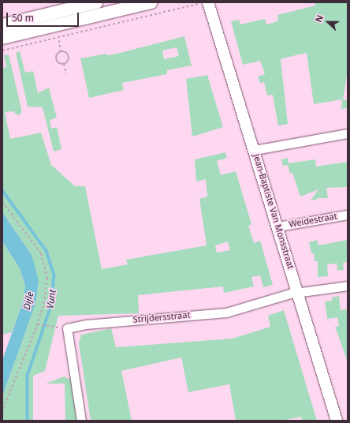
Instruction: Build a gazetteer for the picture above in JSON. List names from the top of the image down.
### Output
{
  "streets": {
    "street": ["Jean-Baptiste Van Monsstraat", "Weidestraat", "Strijdersstraat"]
  },
  "crossings": [
    ["Jean-Baptiste Van Monsstraat", "Weidestraat"],
    ["Jean-Baptiste Van Monsstraat", "Strijdersstraat"]
  ],
  "water": ["Vunt", "Dijle"],
  "scale_bar": "50 m",
  "north": "left"
}
